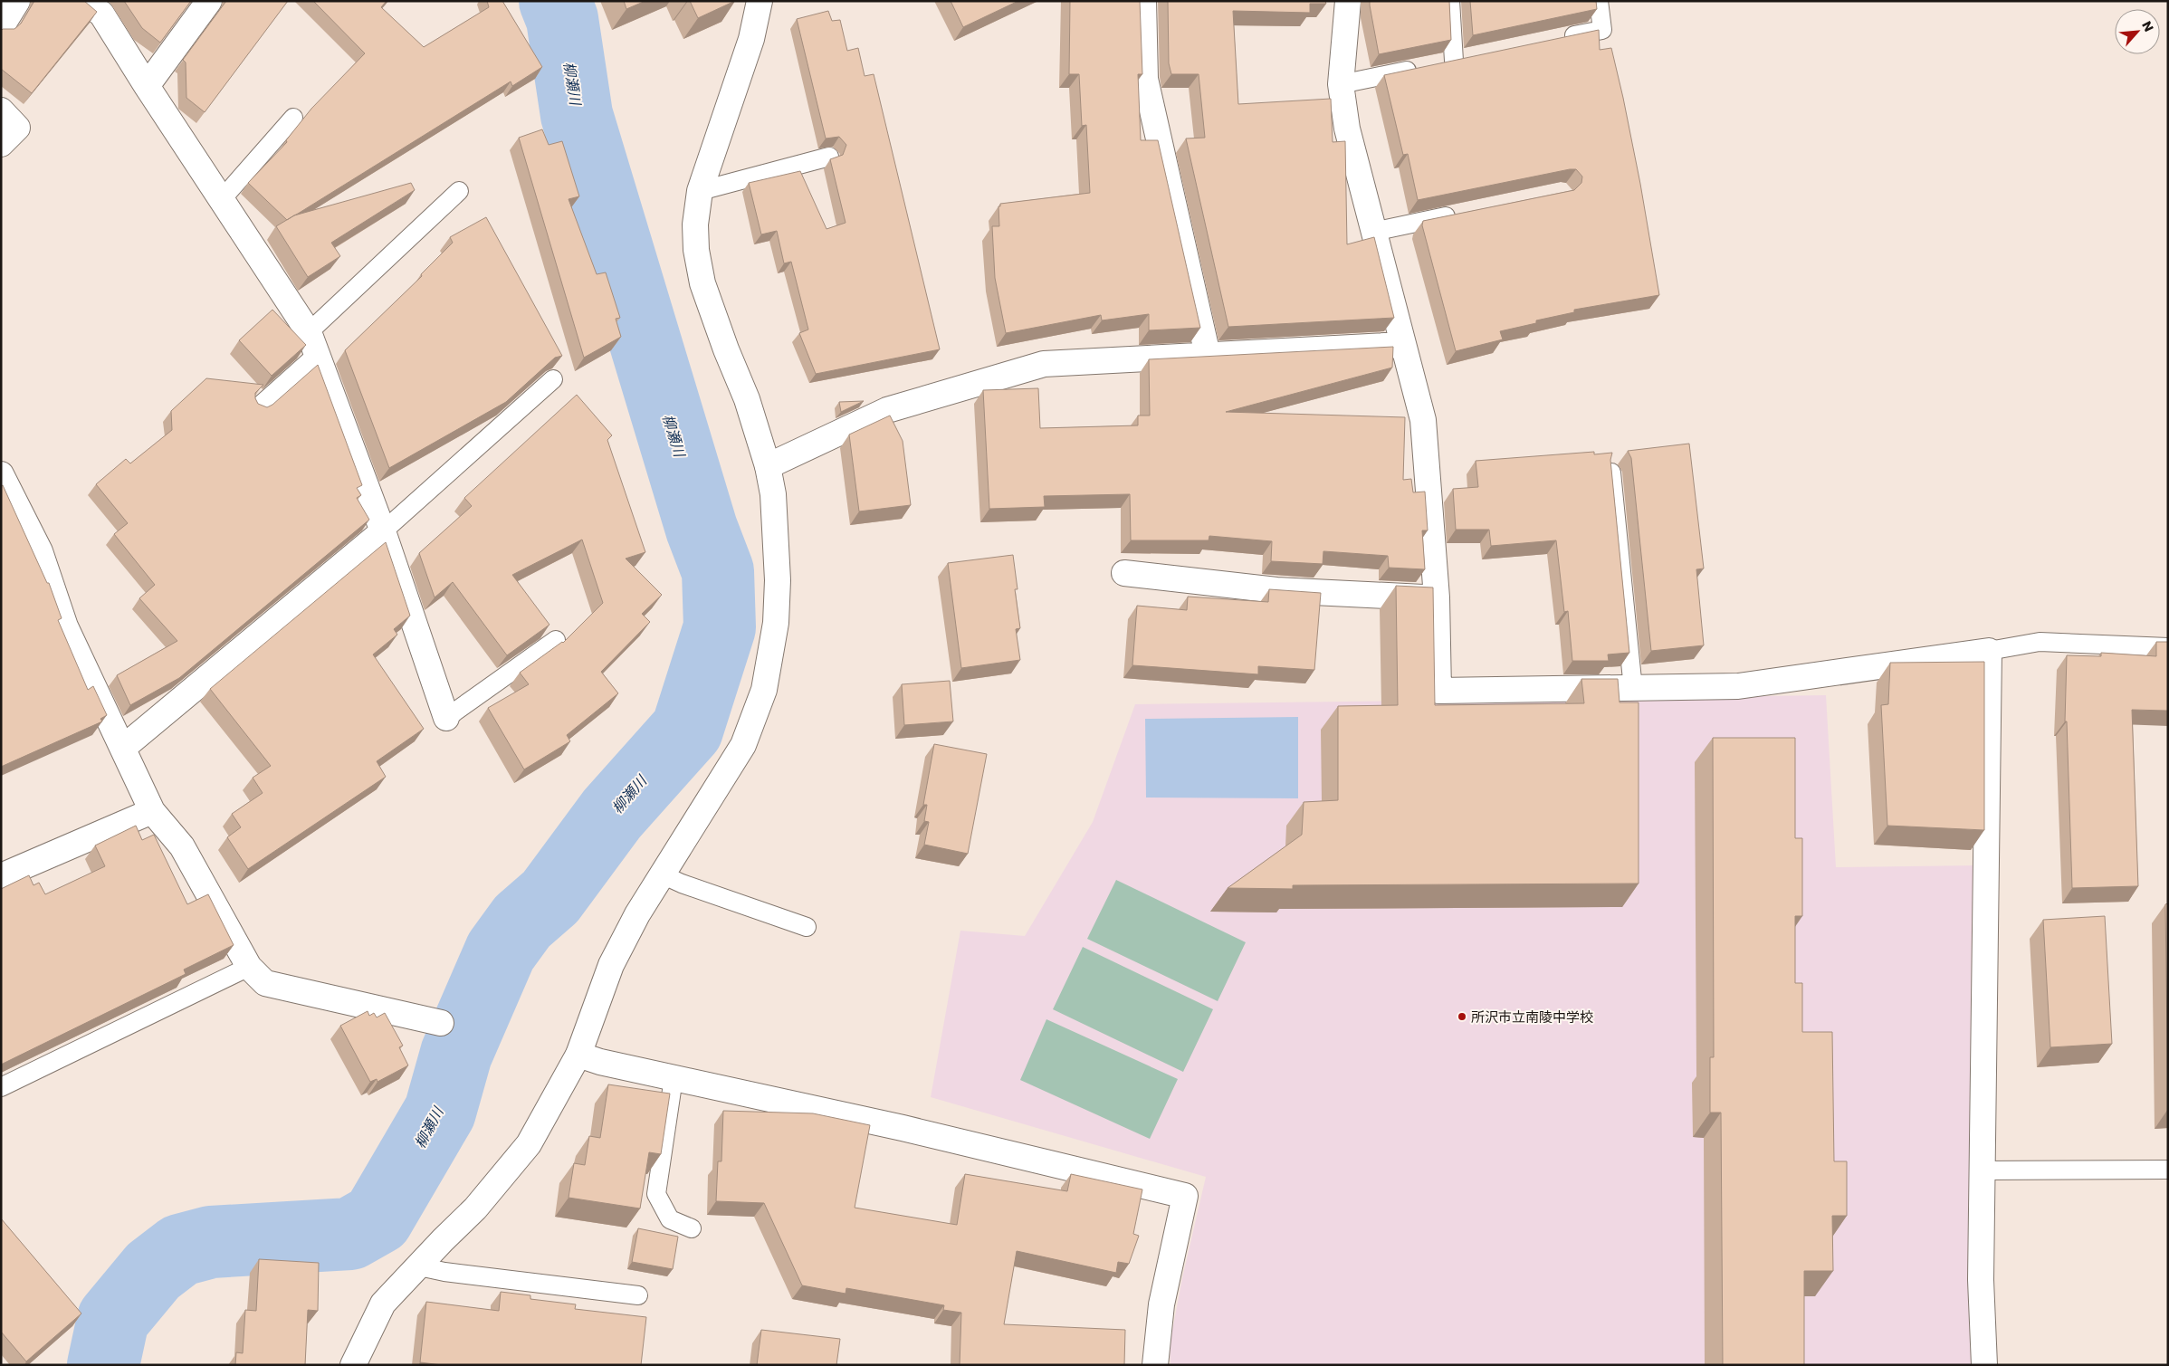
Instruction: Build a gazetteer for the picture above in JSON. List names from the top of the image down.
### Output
{
  "water": ["柳瀬川"],
  "places": ["所沢市立南陵中学校"],
  "north": "top right"
}
